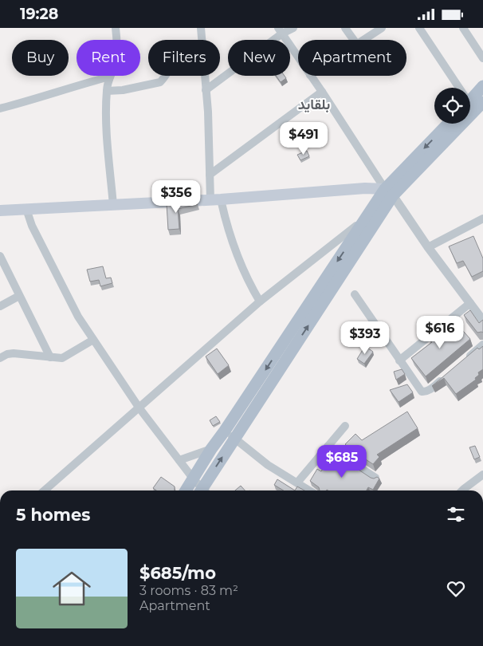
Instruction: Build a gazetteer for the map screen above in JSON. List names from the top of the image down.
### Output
{
  "districts": ["بلقايد"],
  "page": {
    "status": "19:28",
    "chip": [
      "Buy",
      "Rent",
      "Filters",
      "New",
      "Apartment"
    ],
    "price": [
      "$491",
      "$356",
      "$616",
      "$393",
      "$685"
    ],
    "heading": "5 homes",
    "list": [
      {
        "name": "$685/mo",
        "note": "3 rooms · 83 m² · Apartment"
      }
    ]
  }
}
